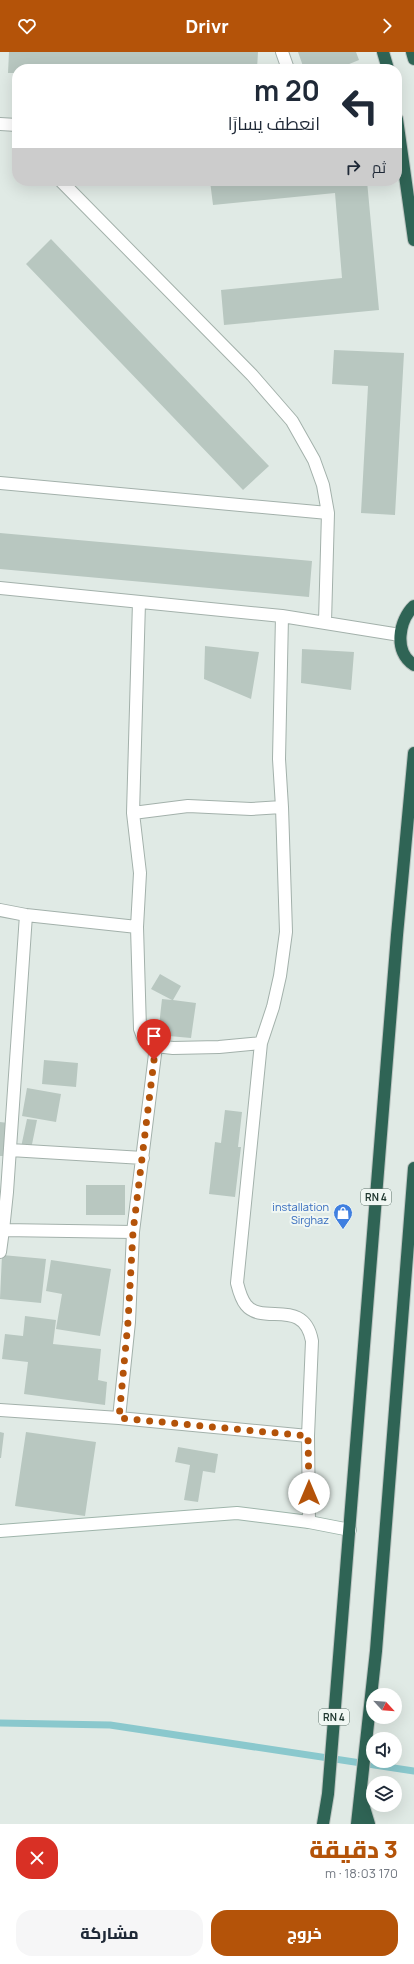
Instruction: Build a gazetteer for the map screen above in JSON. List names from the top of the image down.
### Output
{
  "streets": {
    "highway": ["RN 4"]
  },
  "places": {
    "shop": ["installation Sirghaz"]
  },
  "north": "bottom right",
  "page": {
    "header": "Drivr",
    "turn": ["20 m", "انعطف يسارًا"],
    "then": "ثم",
    "heading": ["3 دقيقة", "170 m · 18:03"],
    "buttons": ["خروج", "مشاركة"]
  }
}
